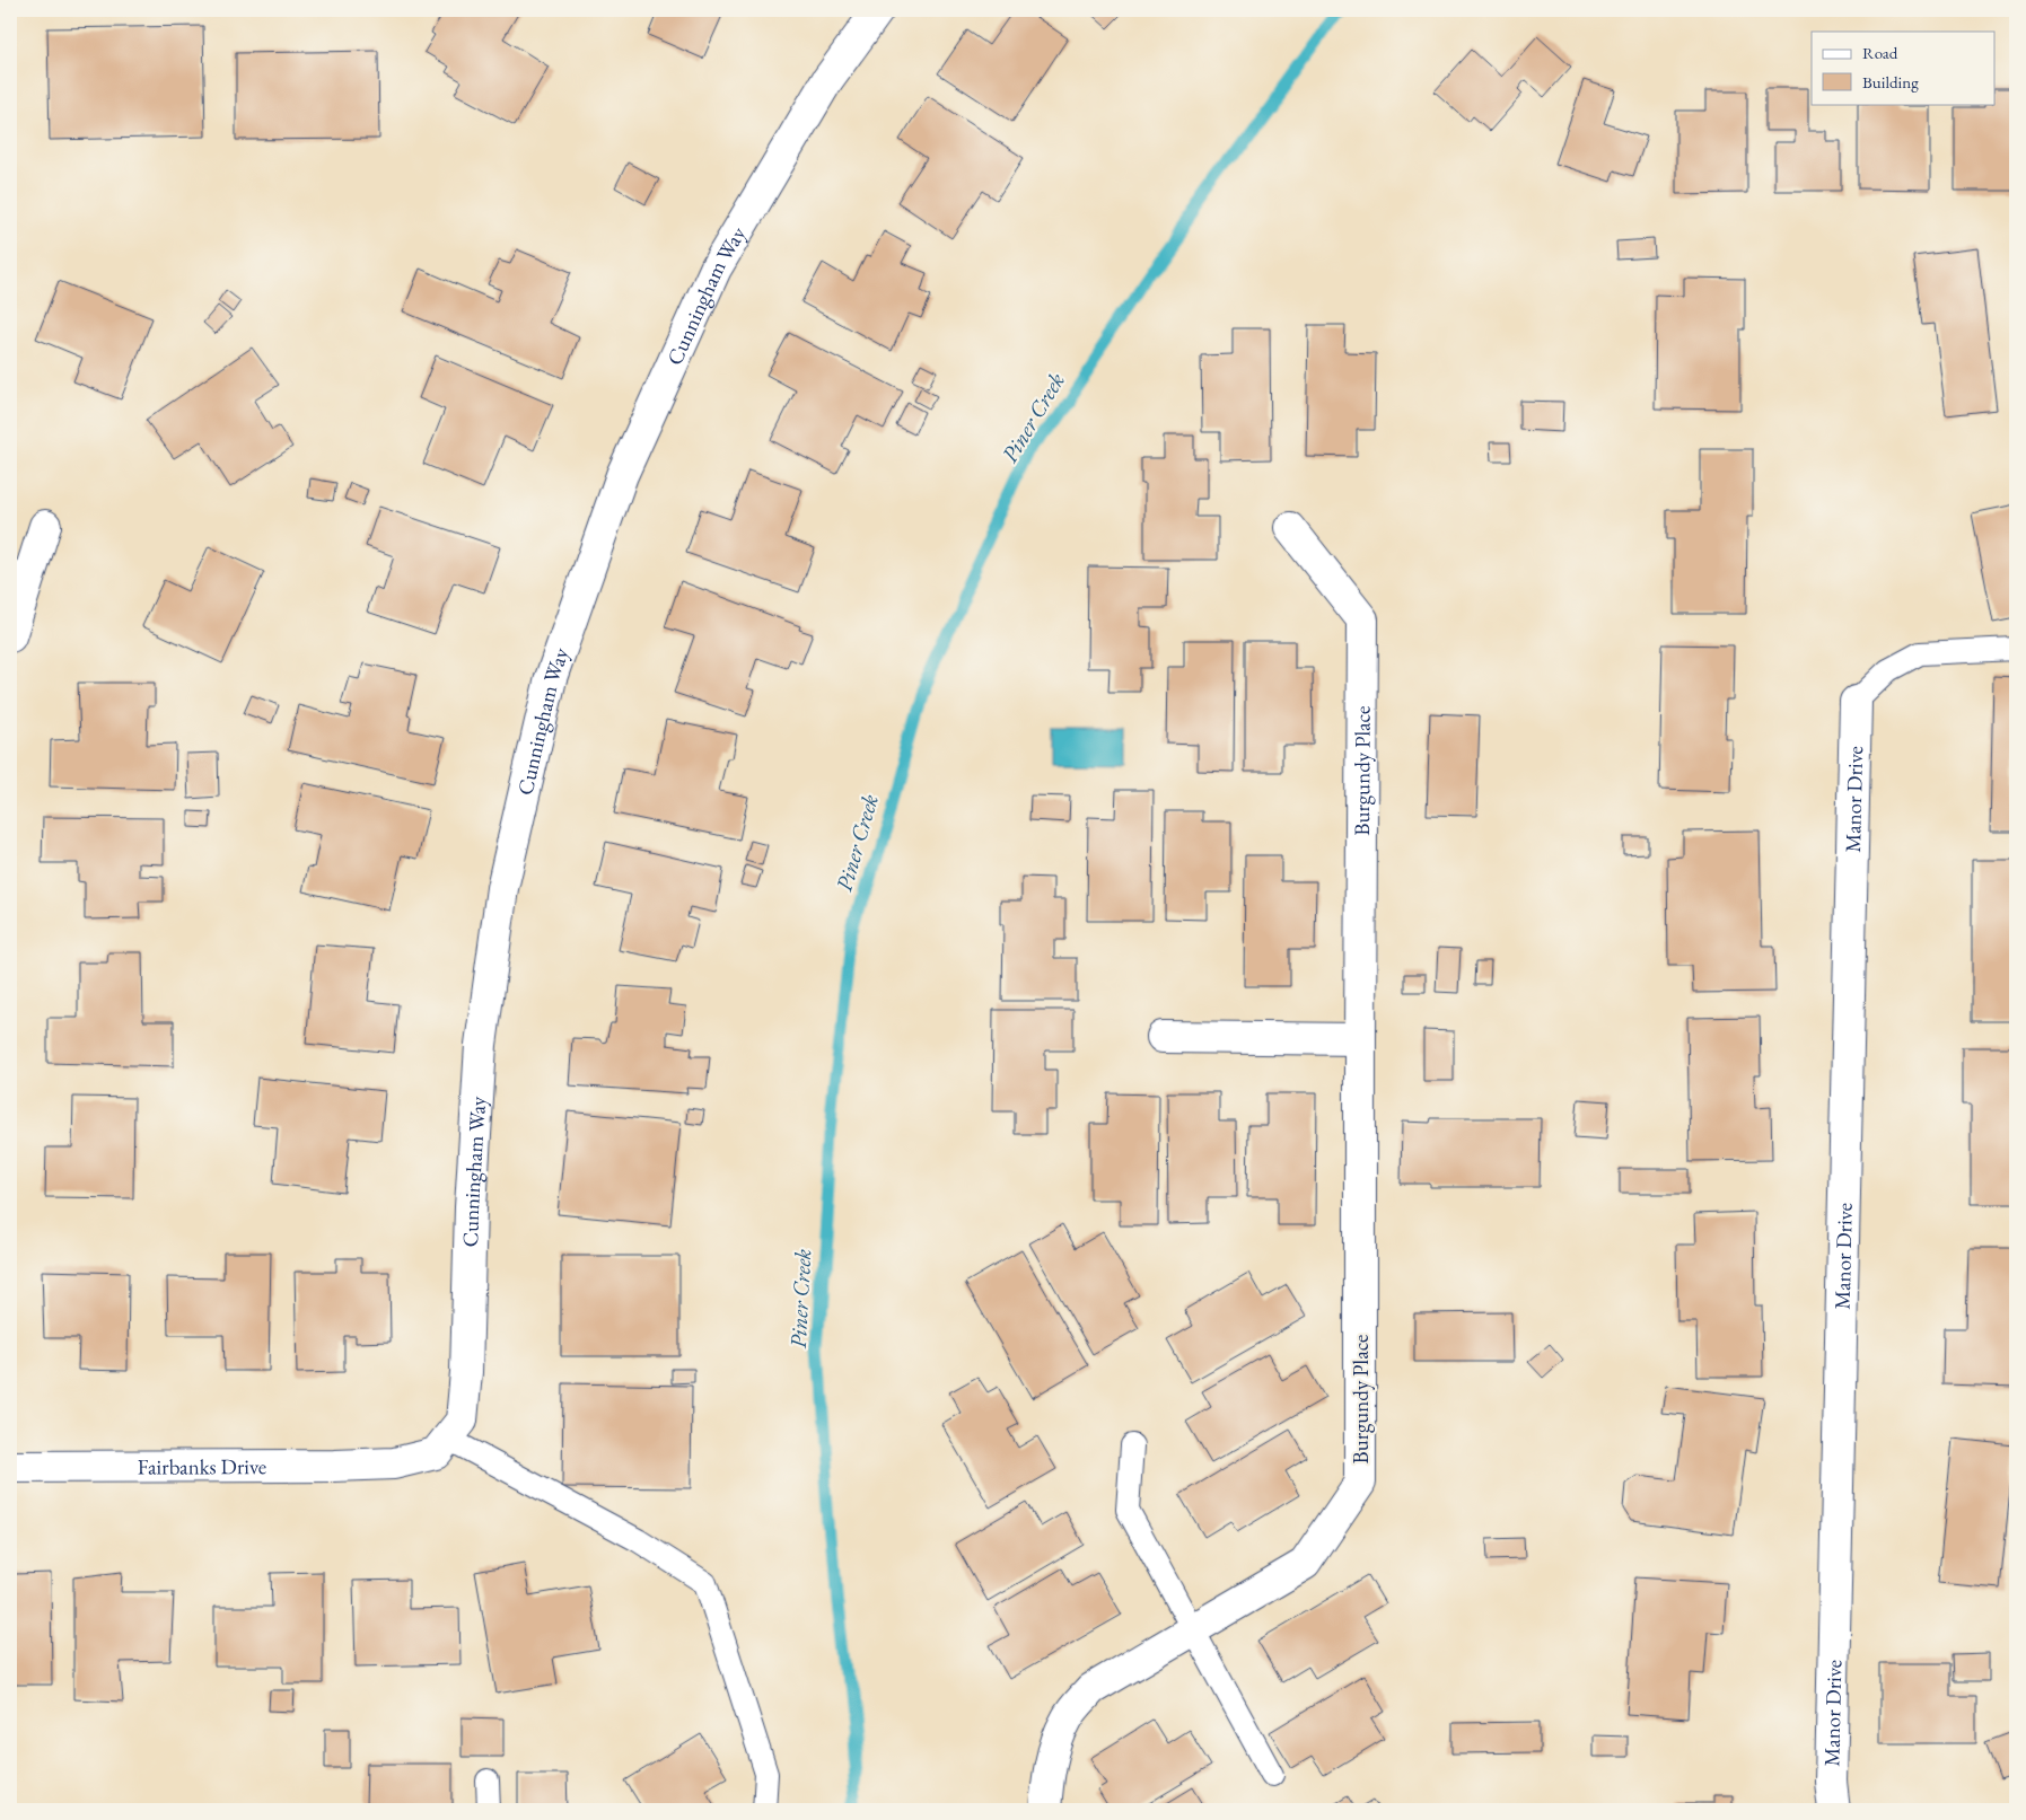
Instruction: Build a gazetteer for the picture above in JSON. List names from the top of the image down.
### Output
{
  "streets": {
    "street": [
      "Cunningham Way",
      "Burgundy Place",
      "Manor Drive",
      "Fairbanks Drive"
    ]
  },
  "crossings": [
    ["Cunningham Way", "Fairbanks Drive"]
  ],
  "water": ["Piner Creek"],
  "legend": ["Road", "Building"]
}
